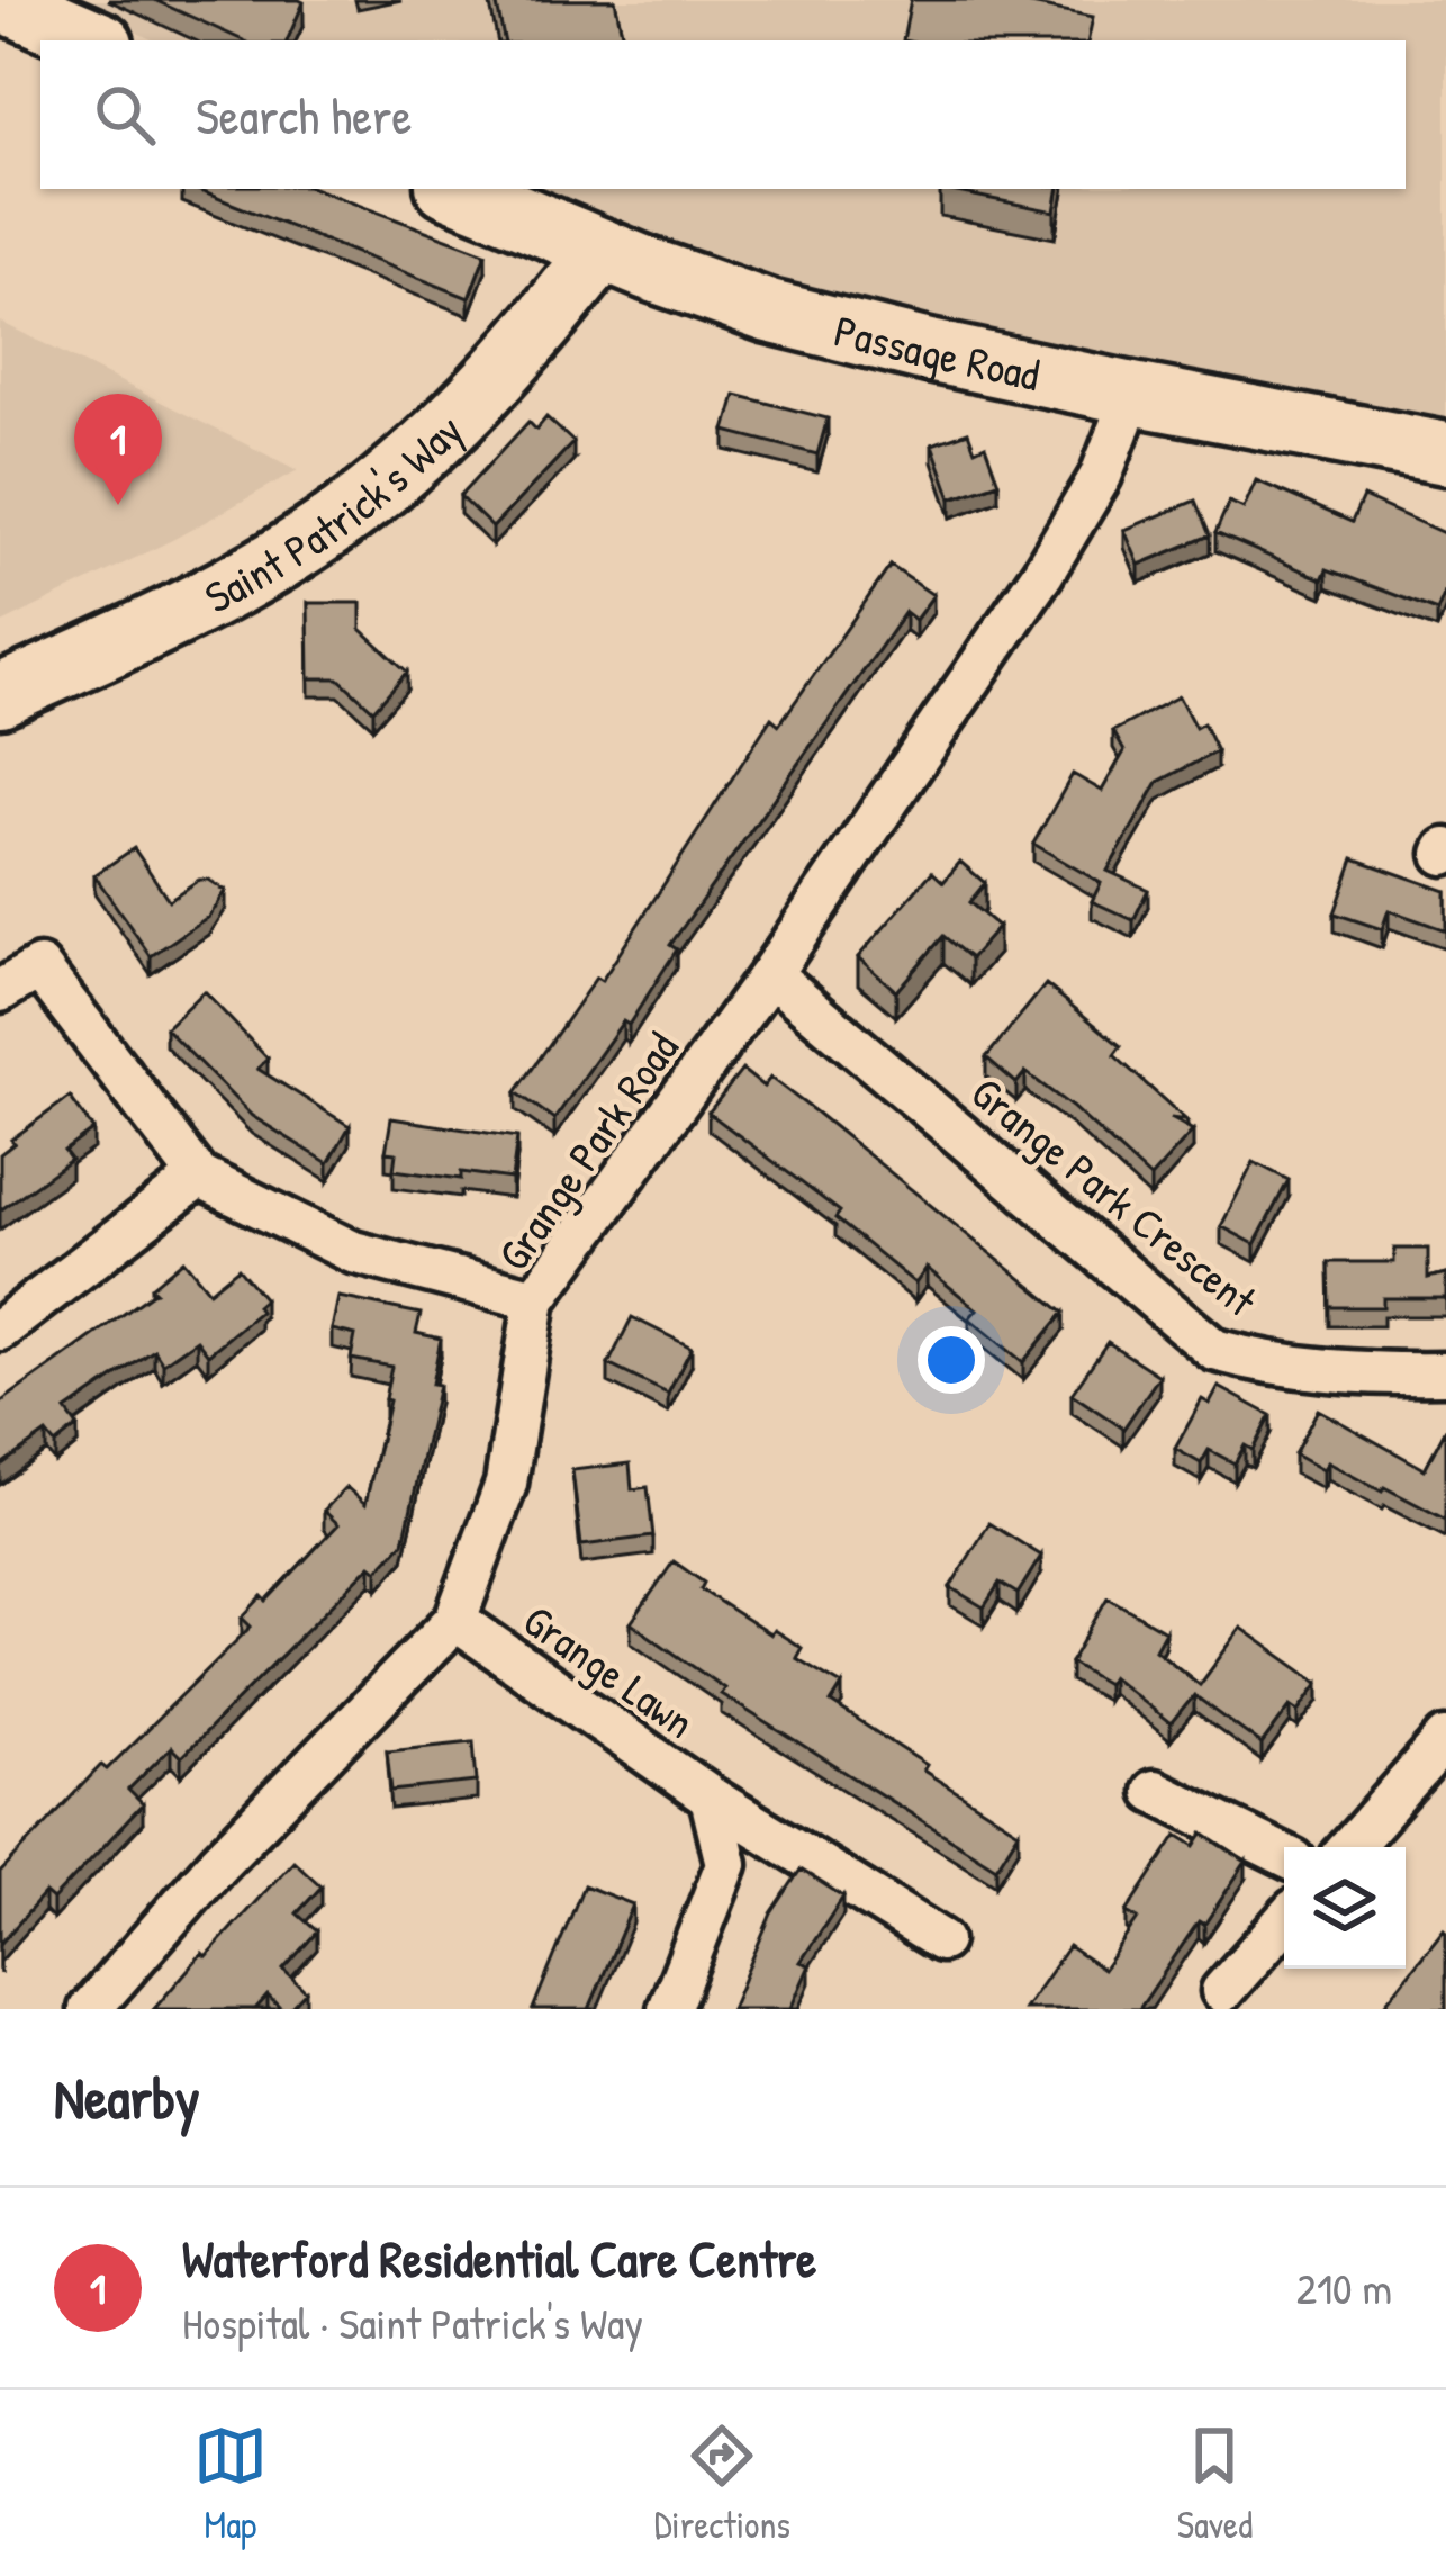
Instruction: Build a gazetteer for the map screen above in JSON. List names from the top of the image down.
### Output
{
  "streets": {
    "main road": ["Passage Road", "Saint Patrick's Way"],
    "street": ["Grange Park Road", "Grange Park Crescent", "Grange Lawn"]
  },
  "crossings": [
    ["Passage Road", "Saint Patrick's Way"],
    ["Passage Road", "Grange Park Road"],
    ["Grange Park Road", "Grange Park Crescent"],
    ["Grange Park Road", "Grange Lawn"]
  ],
  "page": {
    "search": "Search here",
    "pins": "1",
    "heading": "Nearby",
    "list": [
      {
        "mark": "1",
        "name": "Waterford Residential Care Centre",
        "note": "Hospital · Saint Patrick's Way",
        "value": "210 m"
      }
    ],
    "nav": ["Map", "Directions", "Saved"]
  }
}
